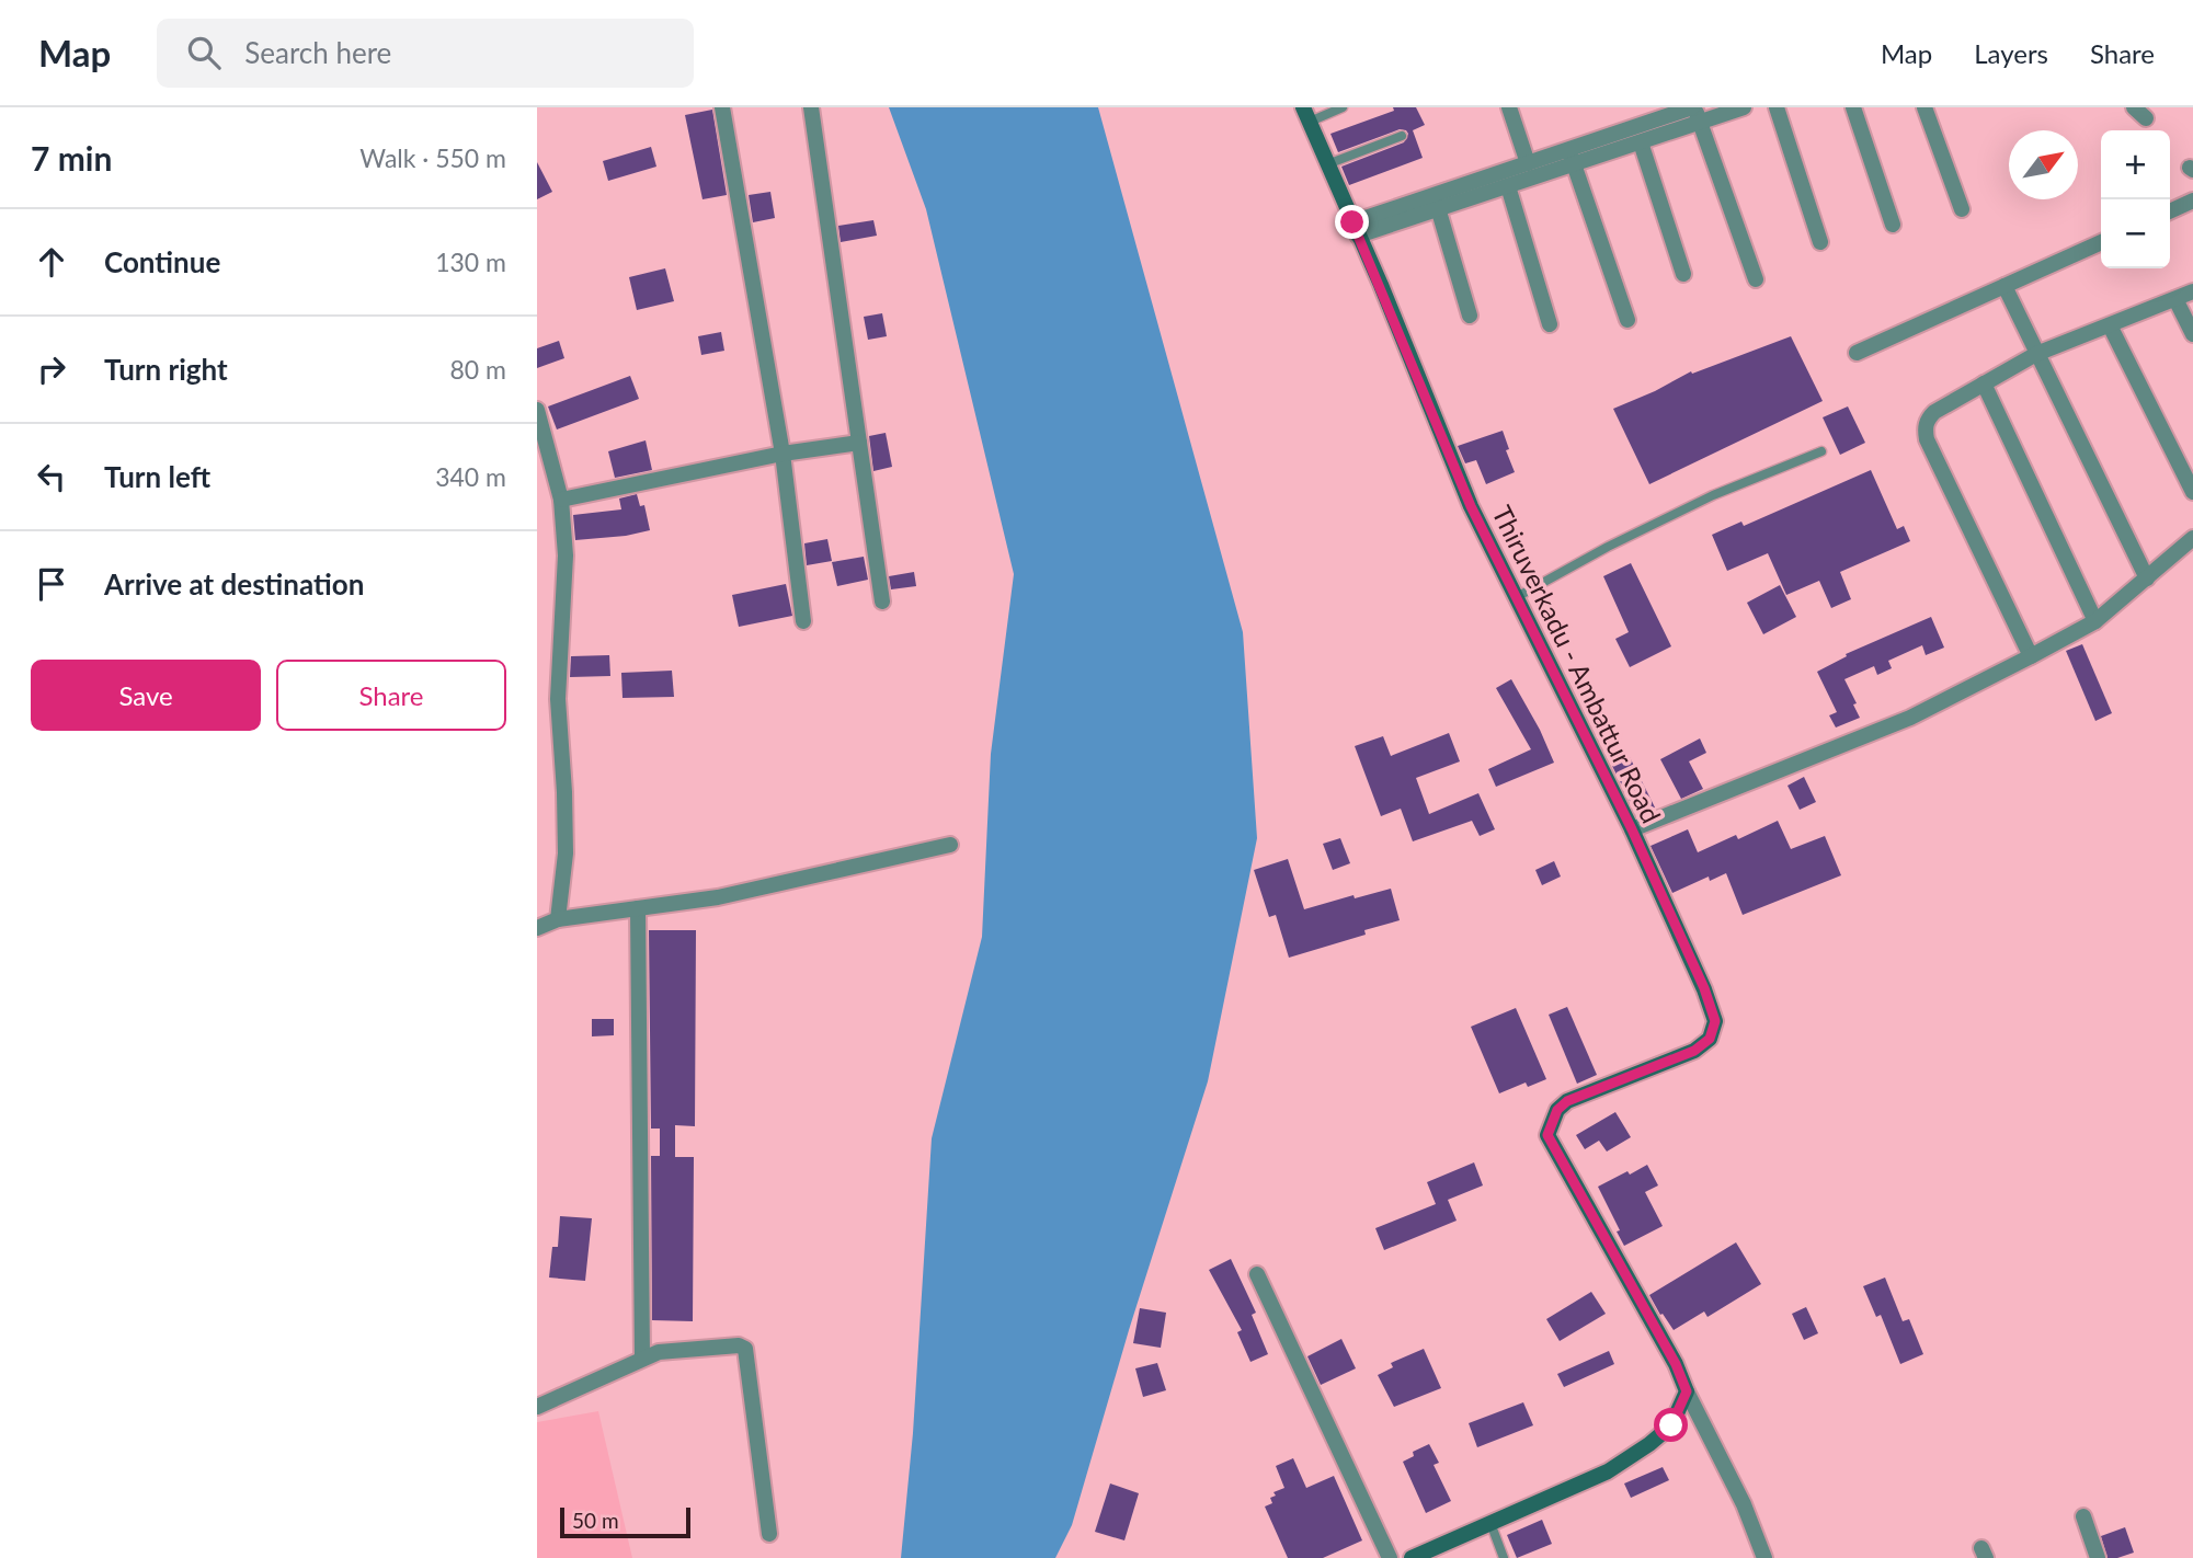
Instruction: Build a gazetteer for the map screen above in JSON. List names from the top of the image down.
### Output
{
  "streets": {
    "main road": ["Thiruverkadu - Ambattur Road"]
  },
  "scale_bar": "50 m",
  "north": "top right",
  "page": {
    "header": "Map",
    "search": "Search here",
    "nav": ["Map", "Layers", "Share"],
    "heading": ["7 min", "Walk · 550 m"],
    "map_buttons": ["+", "−"],
    "list": [
      ["Continue", "130 m"],
      ["Turn right", "80 m"],
      ["Turn left", "340 m"],
      "Arrive at destination"
    ],
    "buttons": ["Save", "Share"],
    "scale": "50 m"
  }
}
